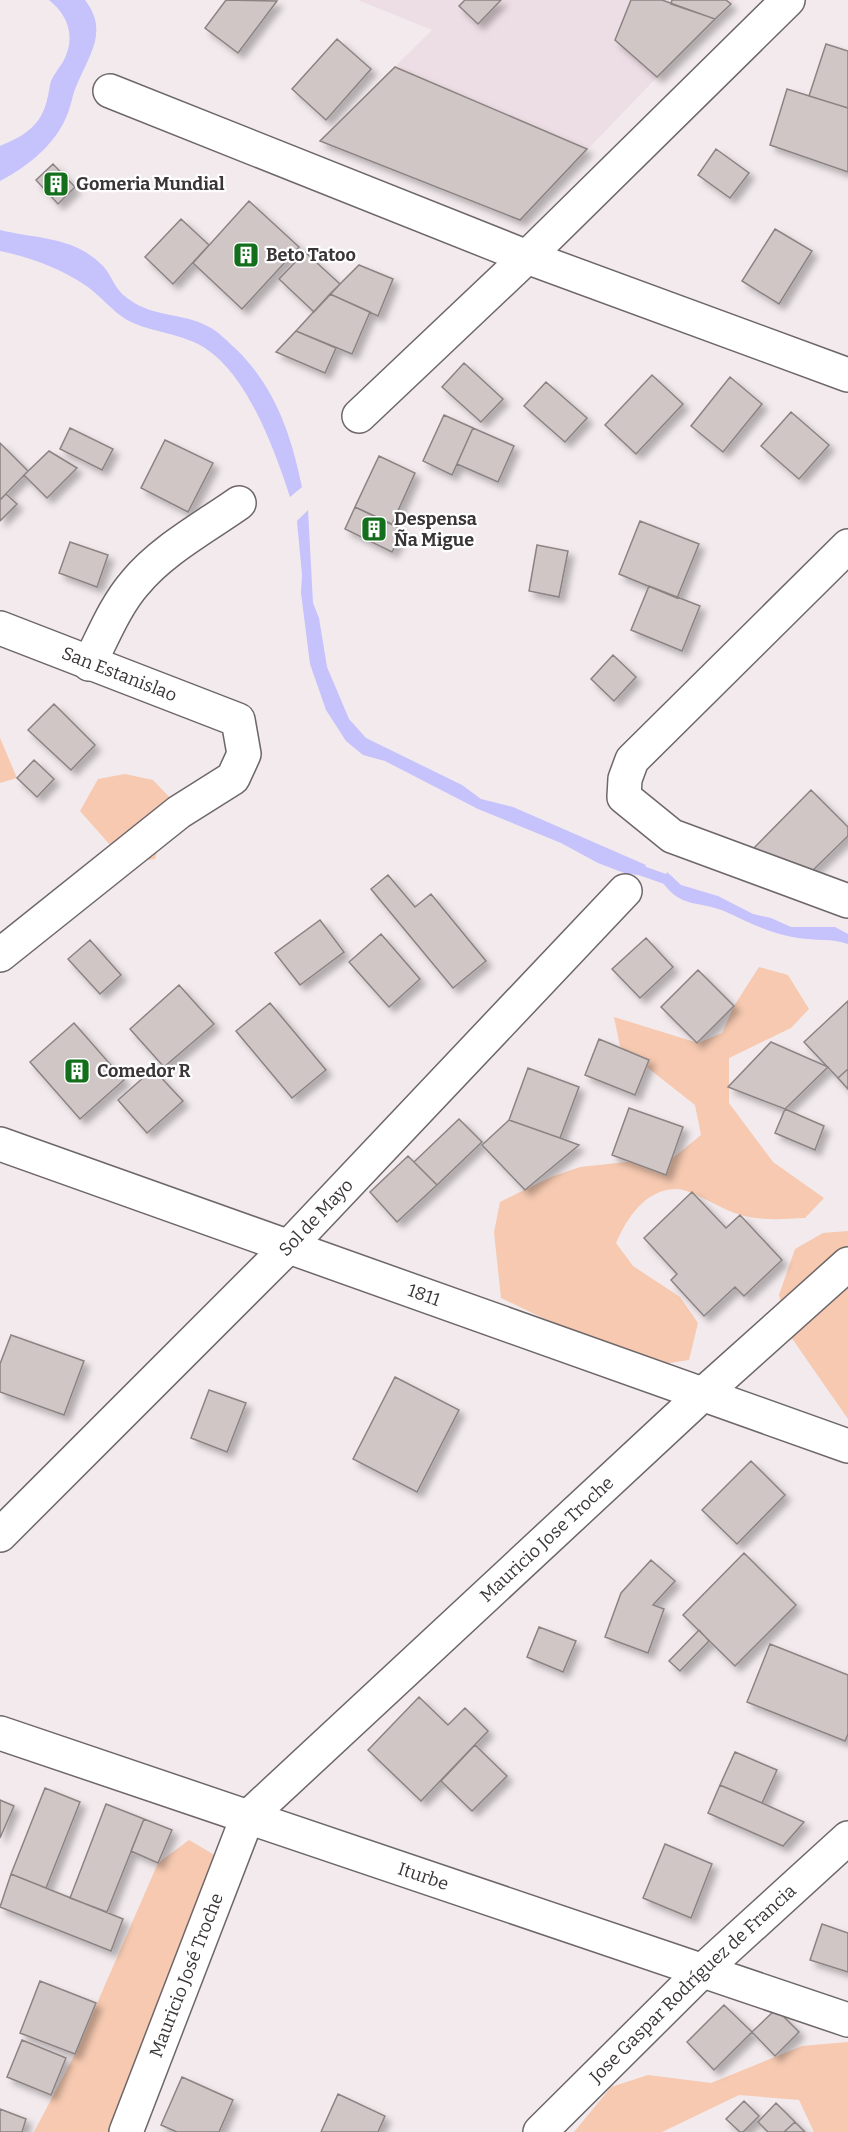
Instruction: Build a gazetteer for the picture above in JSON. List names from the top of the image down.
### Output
{
  "streets": {
    "street": [
      "San Estanislao",
      "Sol de Mayo",
      "1811",
      "Mauricio Jose Troche",
      "Iturbe",
      "Mauricio José Troche",
      "Jose Gaspar Rodríguez de Francia"
    ]
  },
  "crossings": [
    ["Sol de Mayo", "1811"],
    ["1811", "Mauricio Jose Troche"],
    ["Mauricio Jose Troche", "Iturbe"],
    ["Mauricio Jose Troche", "Mauricio José Troche"],
    ["Iturbe", "Mauricio José Troche"],
    ["Iturbe", "Jose Gaspar Rodríguez de Francia"]
  ],
  "places": {
    "building": [
      "Gomeria Mundial",
      "Beto Tatoo",
      "Despensa Ña Migue",
      "Comedor R"
    ]
  }
}
